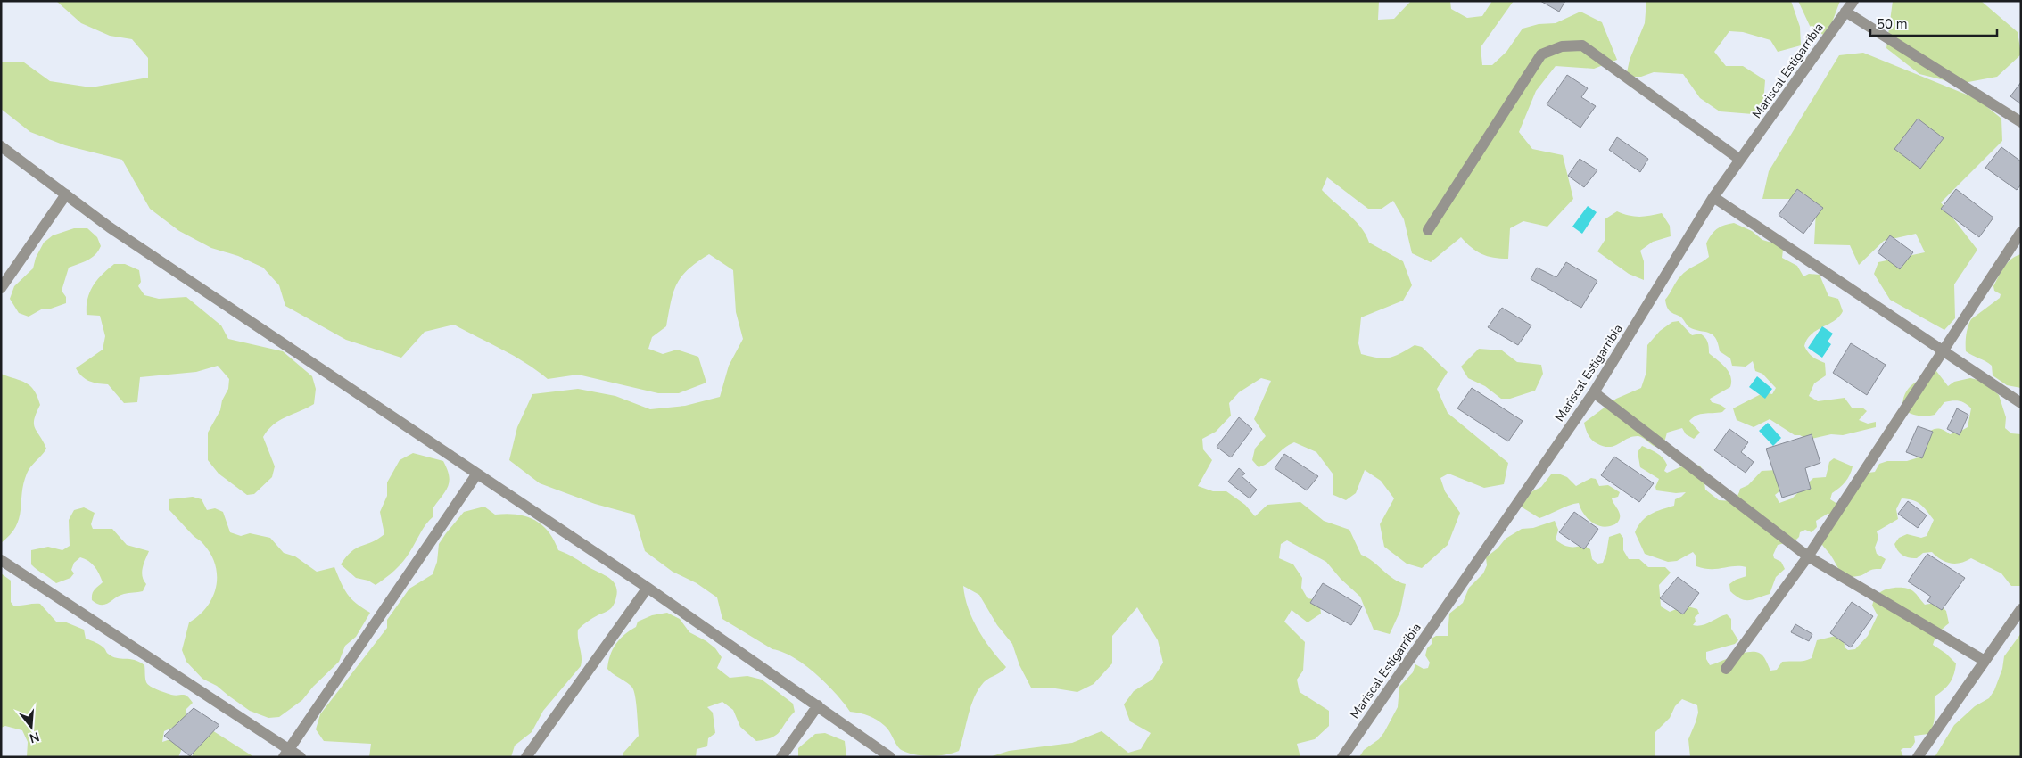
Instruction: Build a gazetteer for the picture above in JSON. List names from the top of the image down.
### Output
{
  "streets": {
    "street": ["Mariscal Estigarribia"]
  },
  "scale_bar": "50 m",
  "north": "bottom"
}
